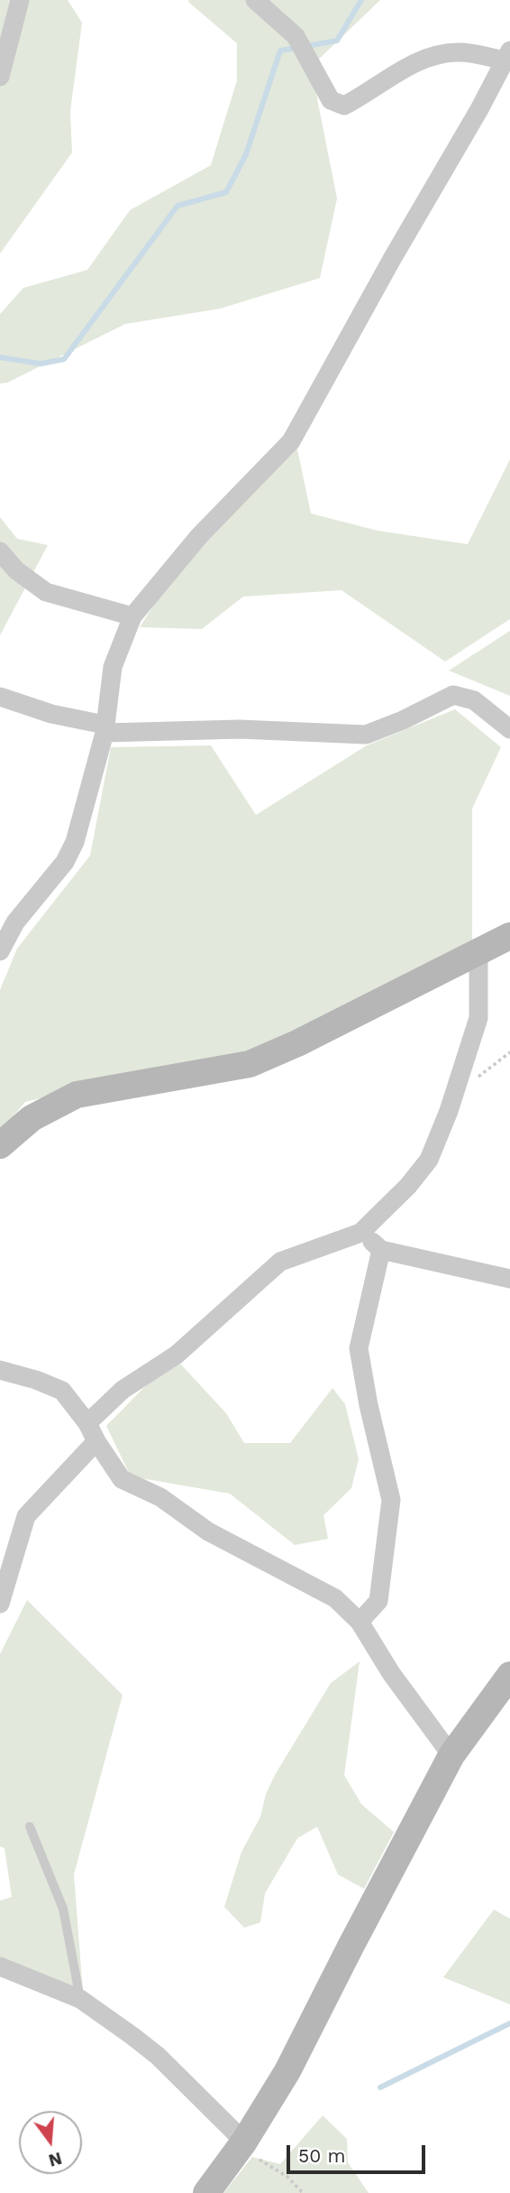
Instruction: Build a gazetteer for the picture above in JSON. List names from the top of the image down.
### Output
{
  "scale_bar": "50 m",
  "north": "bottom"
}
